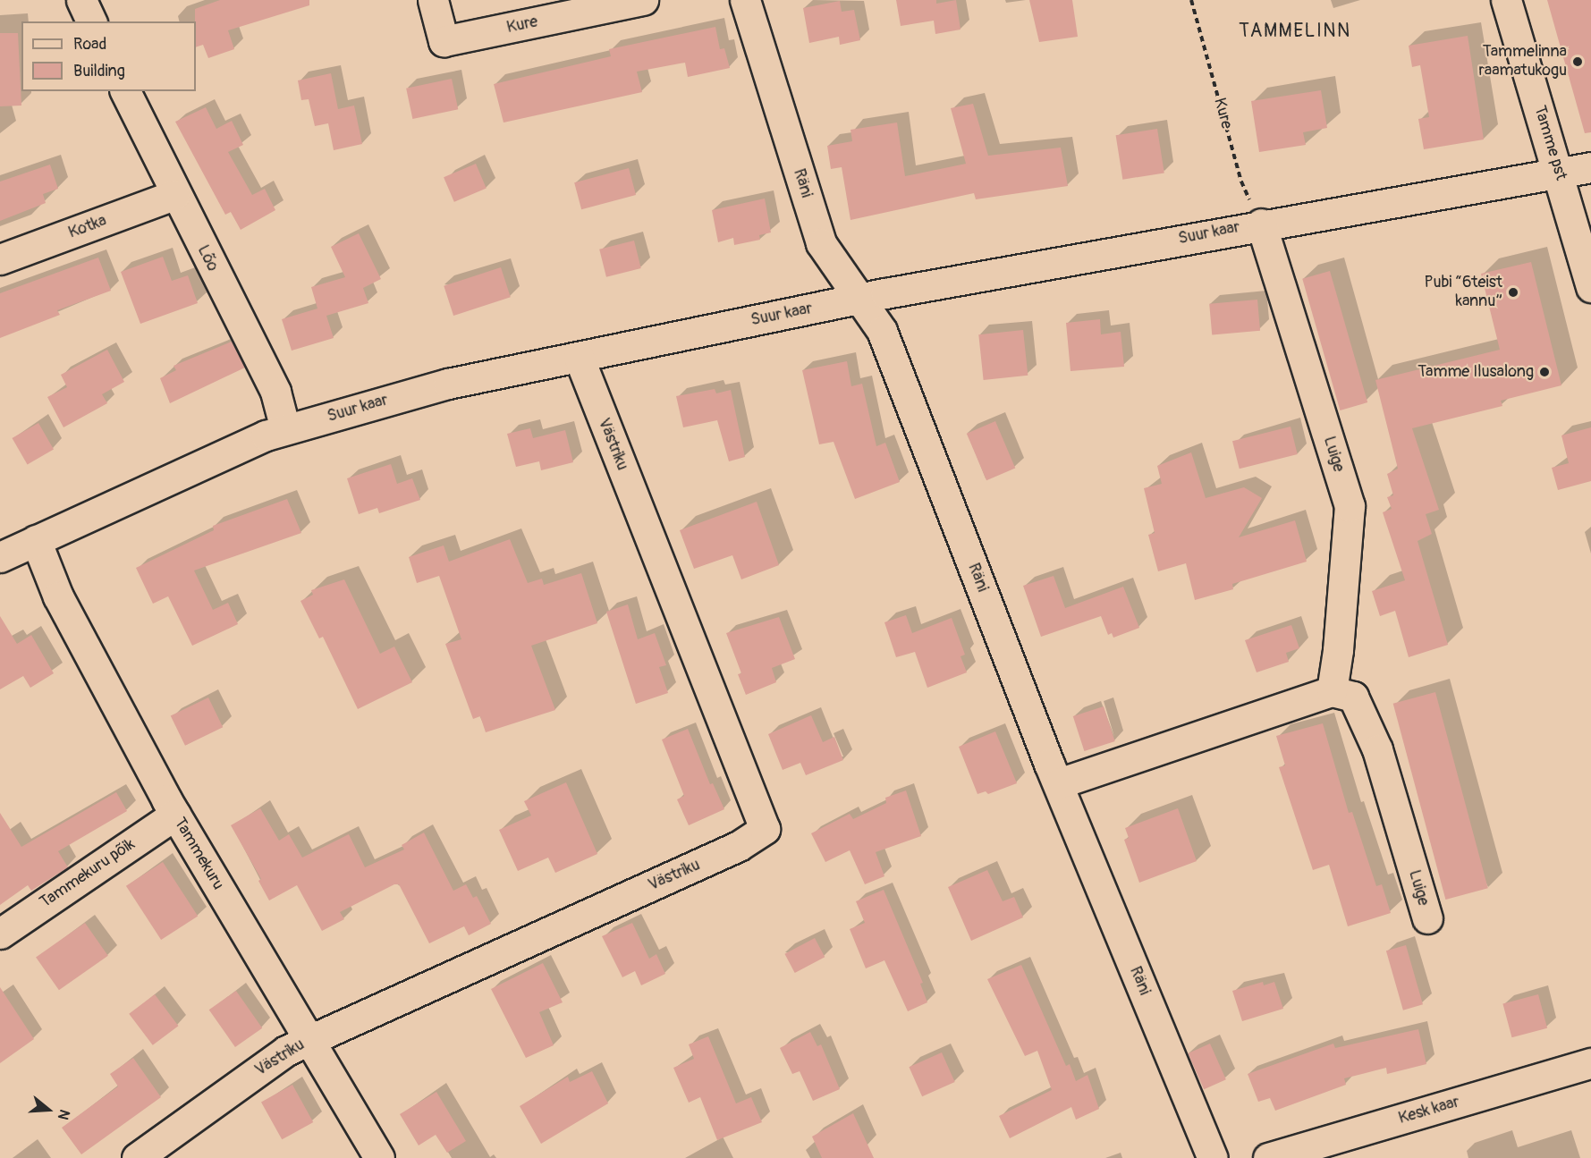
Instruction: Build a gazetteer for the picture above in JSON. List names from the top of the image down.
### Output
{
  "streets": {
    "street": [
      "Kure",
      "Tamme pst",
      "Räni",
      "Kotka",
      "Suur kaar",
      "Lõo",
      "Västriku",
      "Luige",
      "Tammekuru",
      "Tammekuru põik",
      "Kesk kaar"
    ]
  },
  "crossings": [
    ["Kure", "Suur kaar"],
    ["Kure", "Luige"],
    ["Tamme pst", "Suur kaar"],
    ["Räni", "Suur kaar"],
    ["Kotka", "Lõo"],
    ["Suur kaar", "Lõo"],
    ["Suur kaar", "Västriku"],
    ["Suur kaar", "Luige"],
    ["Suur kaar", "Tammekuru"],
    ["Västriku", "Tammekuru"],
    ["Tammekuru", "Tammekuru põik"]
  ],
  "districts": ["TAMMELINN"],
  "places": ["Tammelinna raamatukogu", "Pubi “6teist kannu”", "Tamme Ilusalong"],
  "legend": ["Road", "Building"],
  "north": "right"
}
